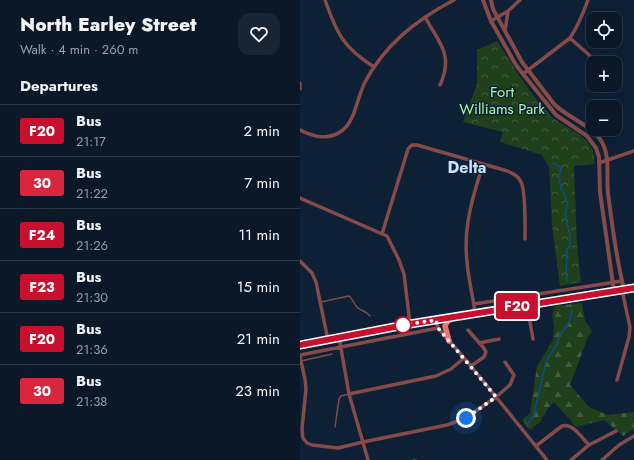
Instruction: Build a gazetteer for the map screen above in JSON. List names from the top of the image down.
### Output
{
  "districts": ["Delta"],
  "parks": ["Fort Williams Park"],
  "lines": ["bus line F20"],
  "page": {
    "heading": [
      ["North Earley Street", "Walk · 4 min · 260 m"],
      "Departures"
    ],
    "on_map": "F20",
    "map_buttons": ["+", "−"],
    "list": [
      {
        "mark": "F20",
        "name": "Bus",
        "note": "21:17",
        "value": "2 min"
      },
      {
        "mark": "30",
        "name": "Bus",
        "note": "21:22",
        "value": "7 min"
      },
      {
        "mark": "F24",
        "name": "Bus",
        "note": "21:26",
        "value": "11 min"
      },
      {
        "mark": "F23",
        "name": "Bus",
        "note": "21:30",
        "value": "15 min"
      },
      {
        "mark": "F20",
        "name": "Bus",
        "note": "21:36",
        "value": "21 min"
      },
      {
        "mark": "30",
        "name": "Bus",
        "note": "21:38",
        "value": "23 min"
      }
    ]
  }
}
